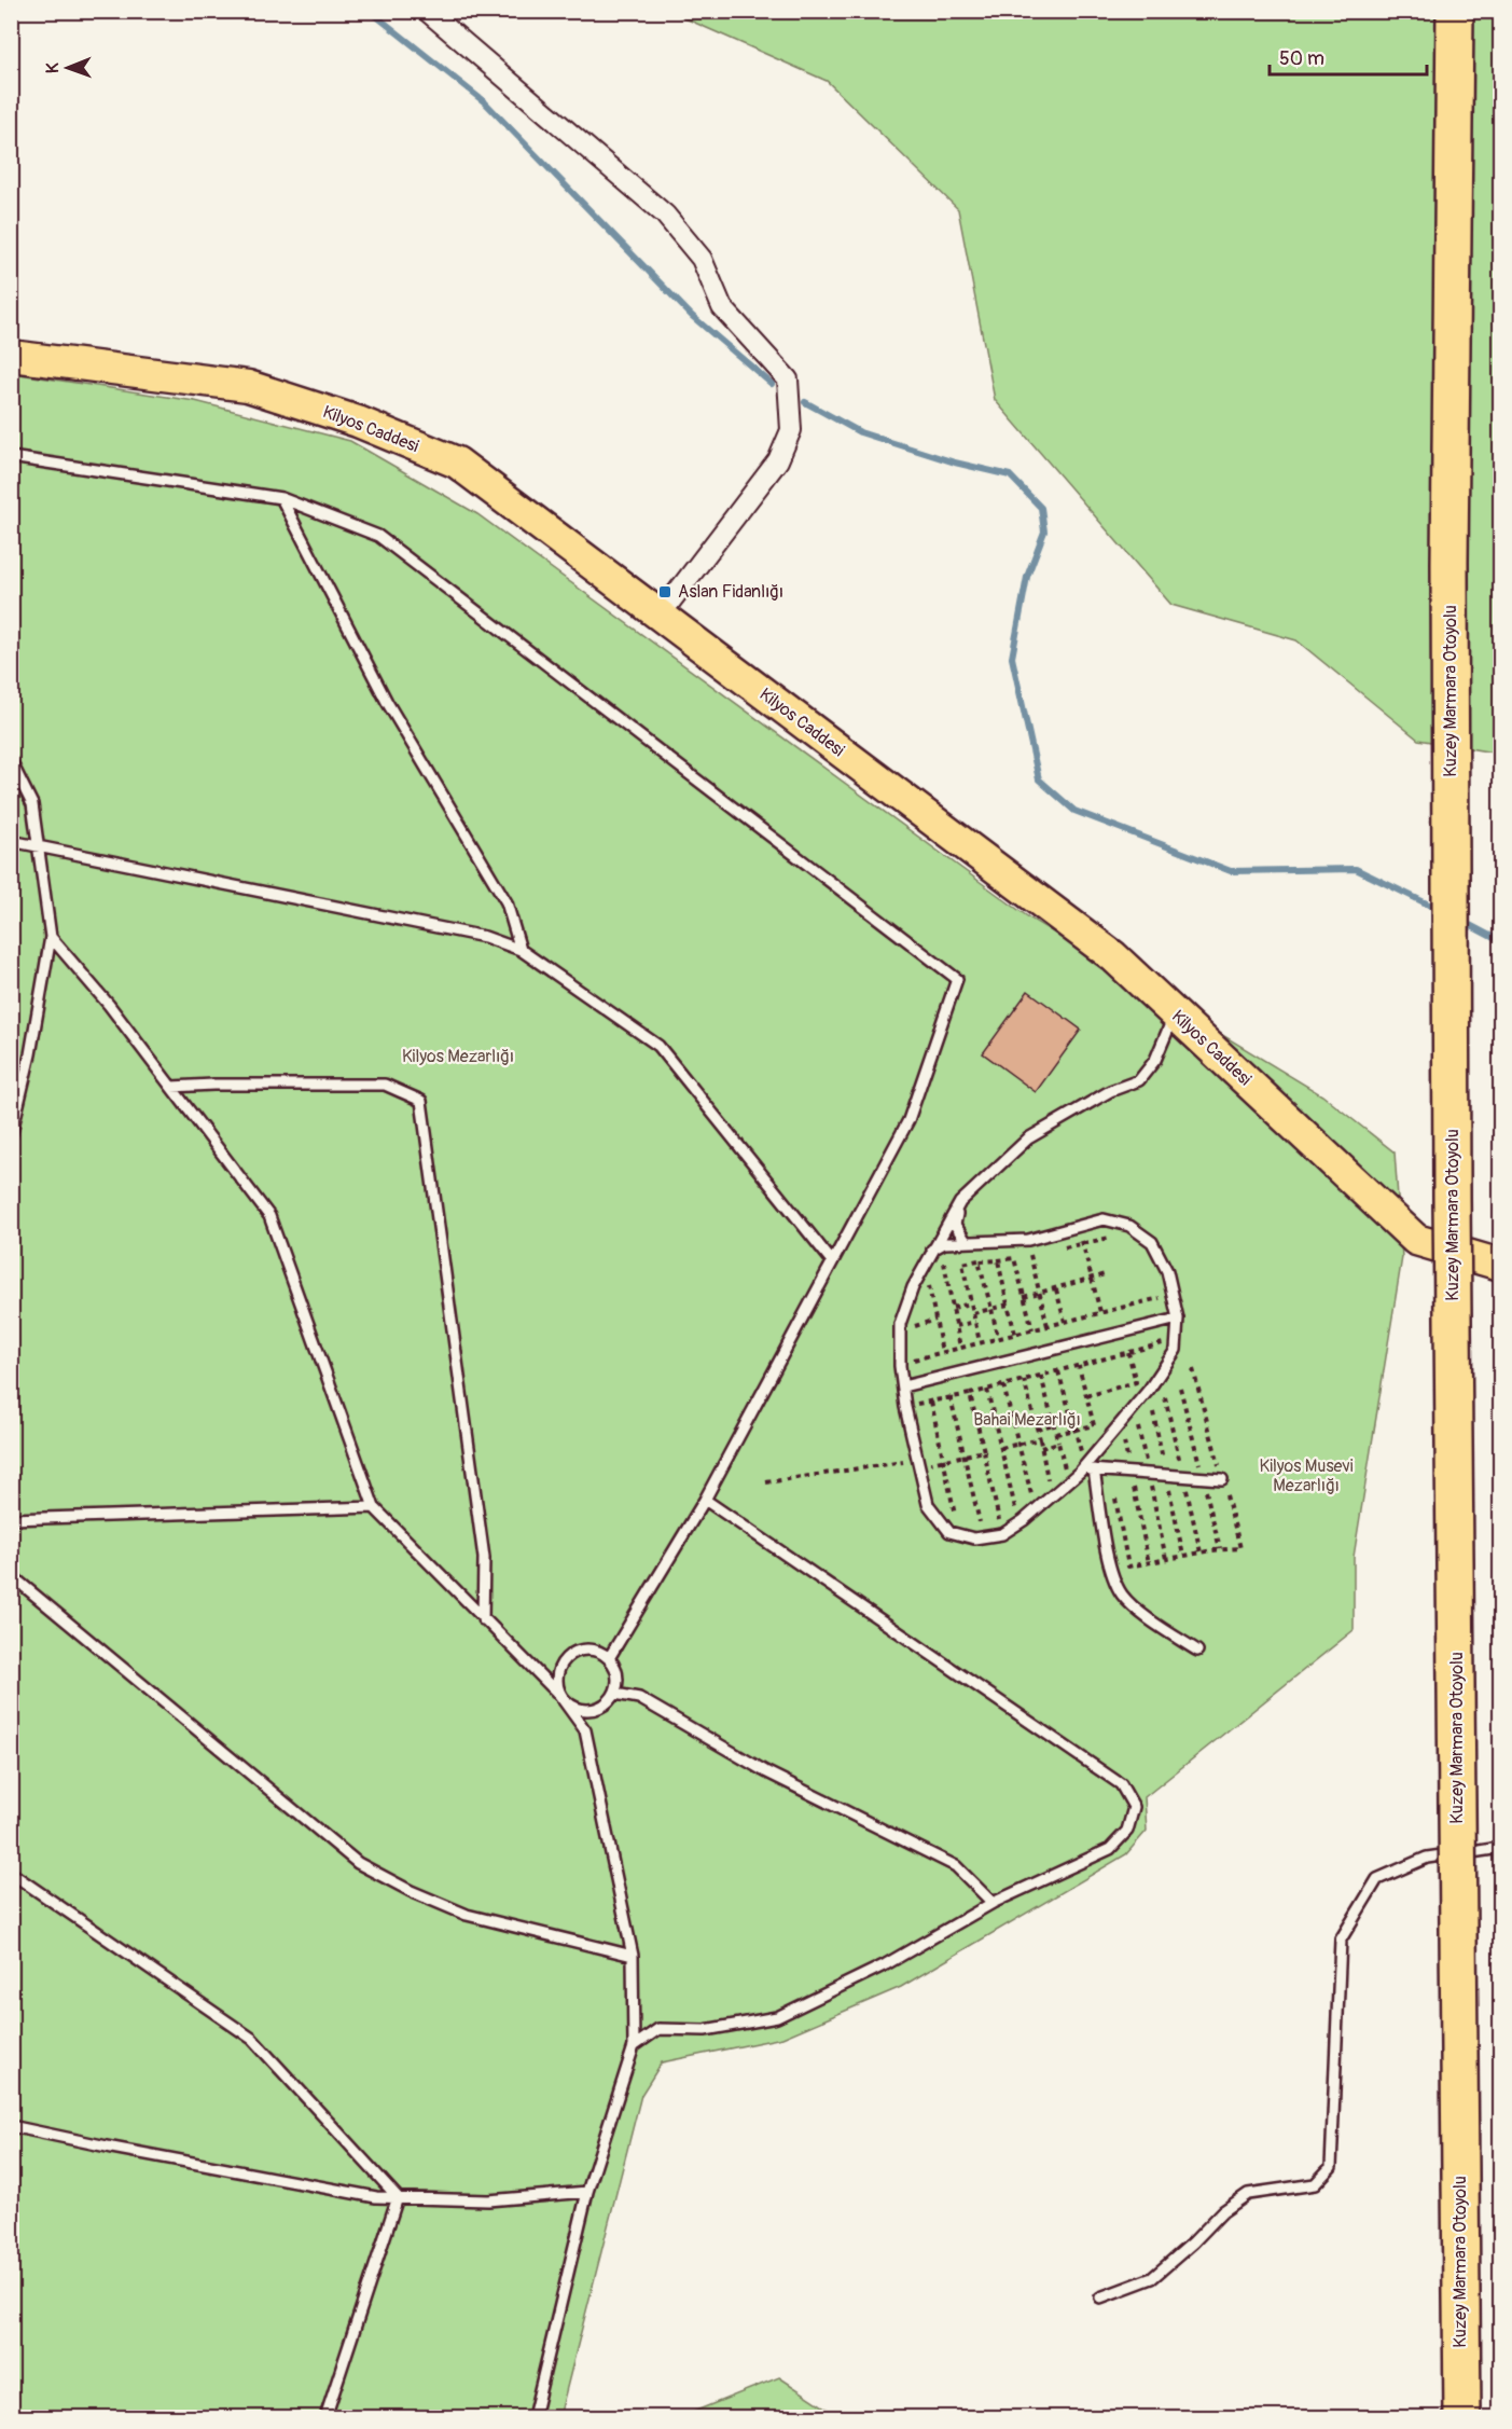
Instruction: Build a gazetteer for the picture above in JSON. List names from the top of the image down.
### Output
{
  "streets": {
    "highway": ["Kuzey Marmara Otoyolu"],
    "main road": ["Kilyos Caddesi"]
  },
  "parks": ["Kilyos Mezarlığı", "Bahai Mezarlığı", "Kilyos Musevi Mezarlığı"],
  "places": {
    "transit": ["Aslan Fidanlığı"]
  },
  "scale_bar": "50 m",
  "north": "left"
}
